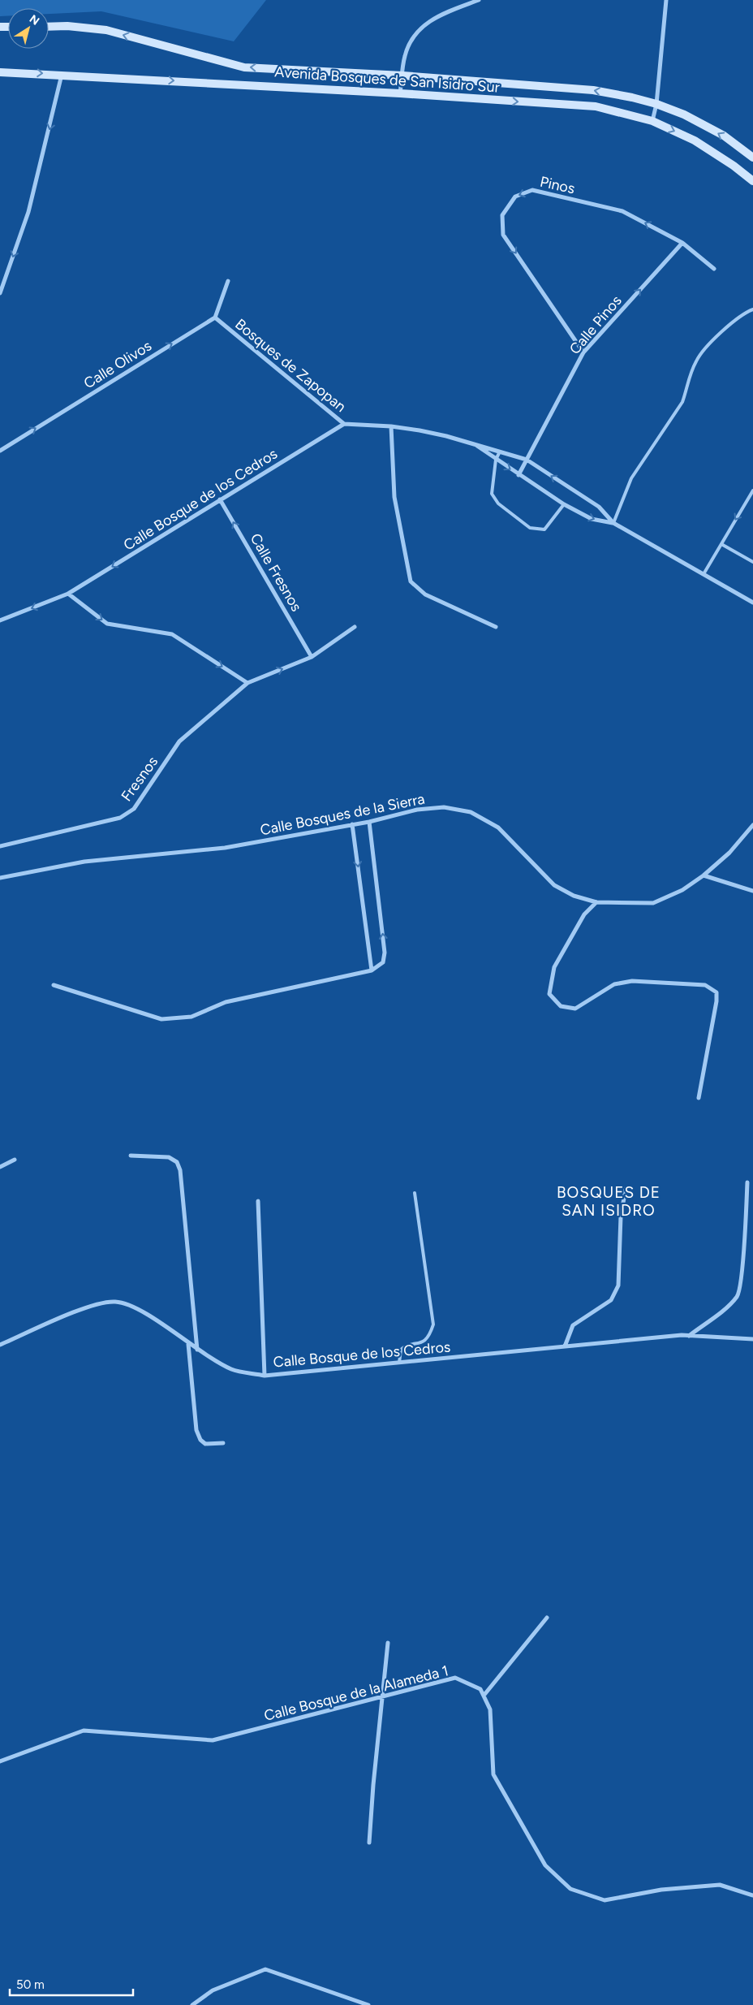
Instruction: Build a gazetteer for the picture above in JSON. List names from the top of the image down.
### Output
{
  "streets": {
    "main road": ["Avenida Bosques de San Isidro Sur"],
    "street": [
      "Pinos",
      "Calle Pinos",
      "Calle Olivos",
      "Bosques de Zapopan",
      "Calle Bosque de los Cedros",
      "Calle Fresnos",
      "Fresnos",
      "Calle Bosques de la Sierra",
      "Calle Bosque de la Alameda 1"
    ]
  },
  "crossings": [
    ["Pinos", "Calle Pinos"],
    ["Calle Pinos", "Bosques de Zapopan"],
    ["Calle Olivos", "Bosques de Zapopan"],
    ["Bosques de Zapopan", "Calle Bosque de los Cedros"],
    ["Calle Bosque de los Cedros", "Calle Fresnos"],
    ["Calle Fresnos", "Fresnos"]
  ],
  "one_way": ["Calle Pinos", "Calle Olivos", "Calle Fresnos"],
  "districts": ["BOSQUES DE SAN ISIDRO"],
  "scale_bar": "50 m",
  "north": "top right"
}
